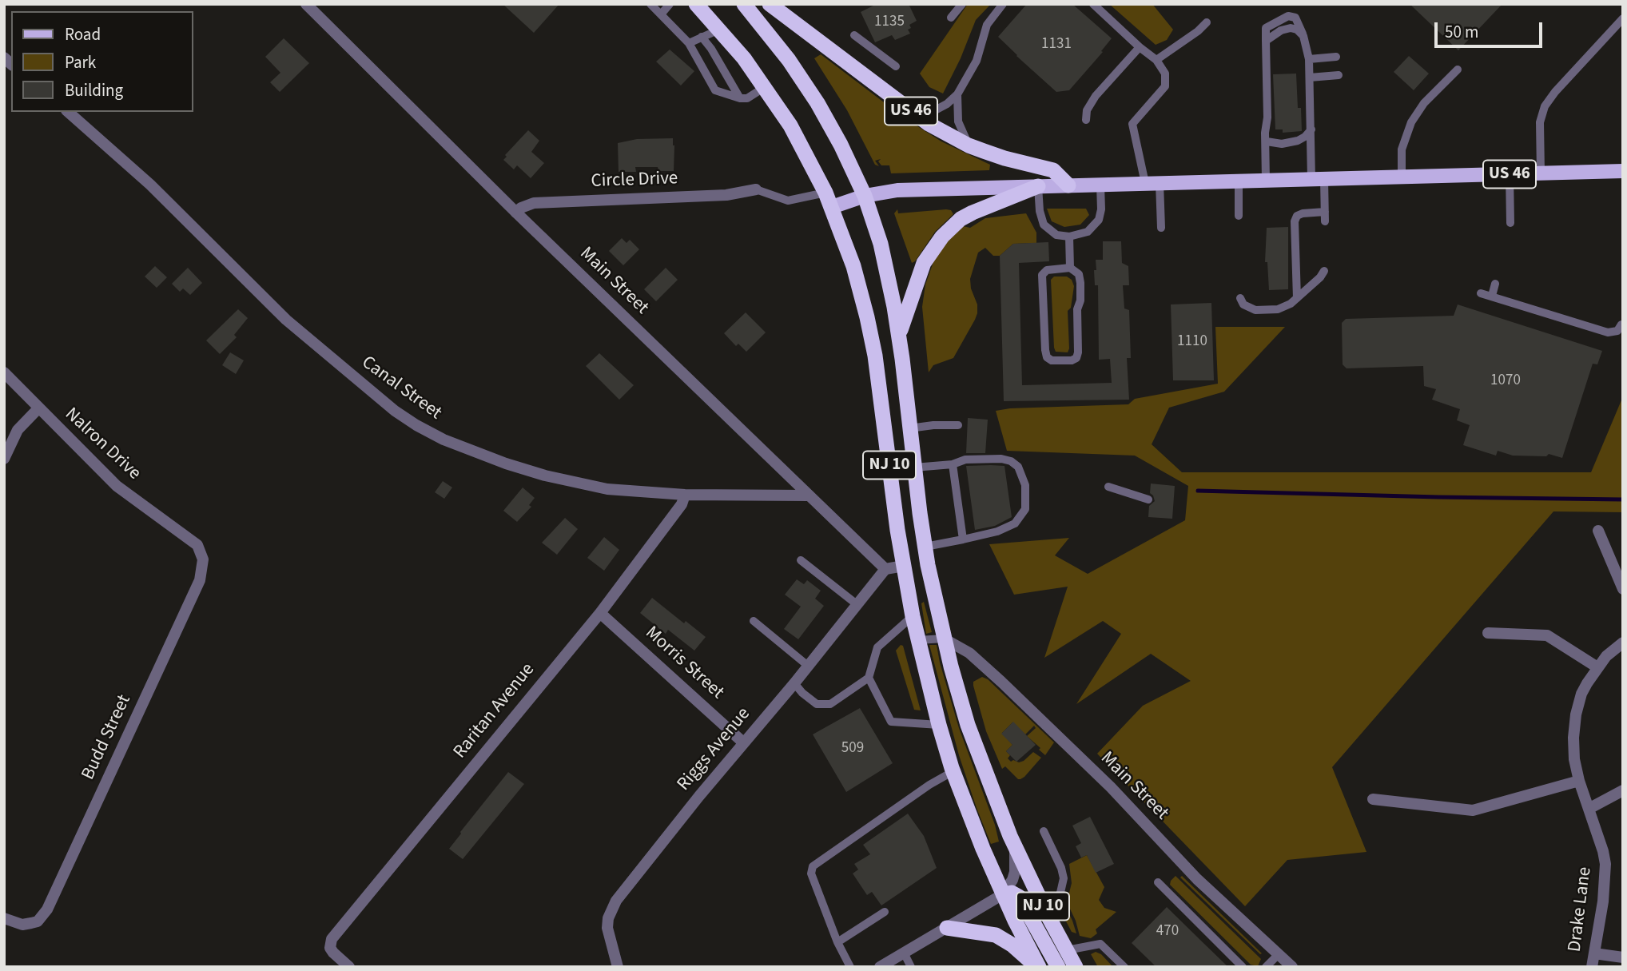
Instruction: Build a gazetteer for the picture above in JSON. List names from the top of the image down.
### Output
{
  "streets": {
    "highway": ["US 46", "NJ 10"],
    "street": [
      "Circle Drive",
      "Main Street",
      "Canal Street",
      "Nalron Drive",
      "Morris Street",
      "Raritan Avenue",
      "Budd Street",
      "Riggs Avenue",
      "Drake Lane"
    ]
  },
  "crossings": [
    ["US 46", "NJ 10"],
    ["Circle Drive", "Main Street"],
    ["Main Street", "Canal Street"],
    ["Main Street", "NJ 10"],
    ["Main Street", "Riggs Avenue"],
    ["Canal Street", "Raritan Avenue"],
    ["Nalron Drive", "Budd Street"],
    ["Morris Street", "Raritan Avenue"],
    ["Morris Street", "Riggs Avenue"]
  ],
  "house_numbers": [
    "1135",
    "1131",
    "1110",
    "1070",
    "509",
    "470"
  ],
  "legend": ["Road", "Park", "Building"],
  "scale_bar": "50 m"
}
